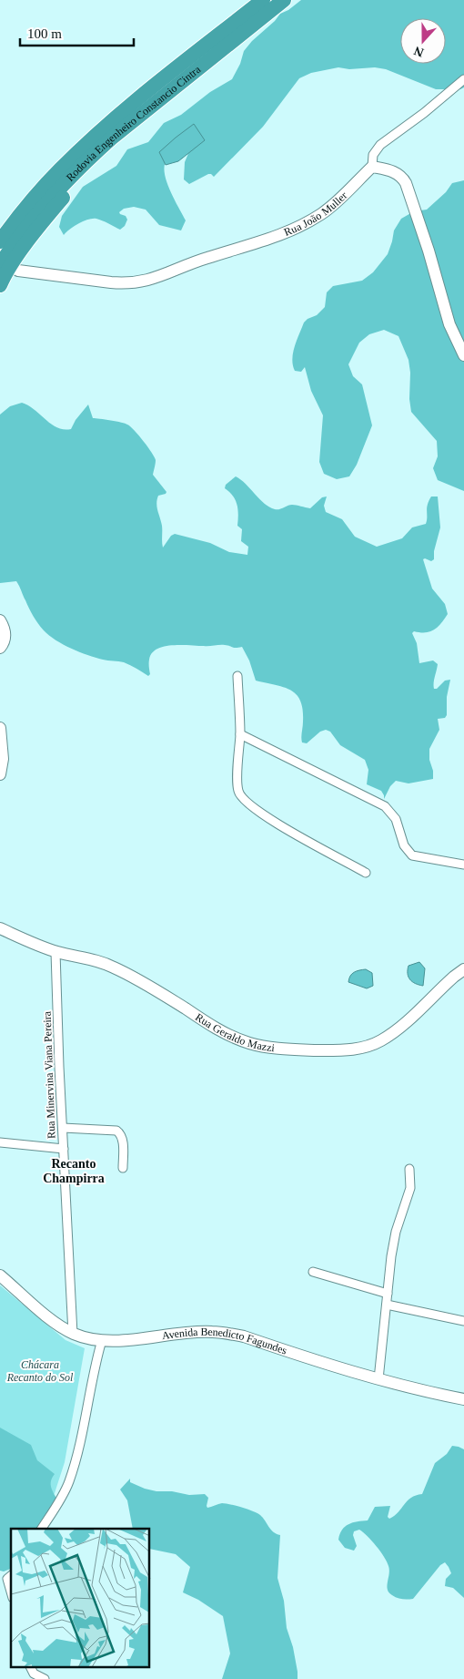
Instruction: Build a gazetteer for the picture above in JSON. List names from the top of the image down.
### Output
{
  "streets": {
    "highway": ["Rodovia Engenheiro Constancio Cintra"],
    "street": [
      "Rua João Muller",
      "Rua Geraldo Mazzi",
      "Rua Minervina Viana Pereira",
      "Avenida Benedicto Fagundes"
    ]
  },
  "crossings": [
    ["Rodovia Engenheiro Constancio Cintra", "Rua João Muller"],
    ["Rua Geraldo Mazzi", "Rua Minervina Viana Pereira"],
    ["Rua Minervina Viana Pereira", "Avenida Benedicto Fagundes"]
  ],
  "districts": ["Recanto Champirra"],
  "parks": ["Chácara Recanto do Sol"],
  "scale_bar": "100 m",
  "north": "bottom"
}
